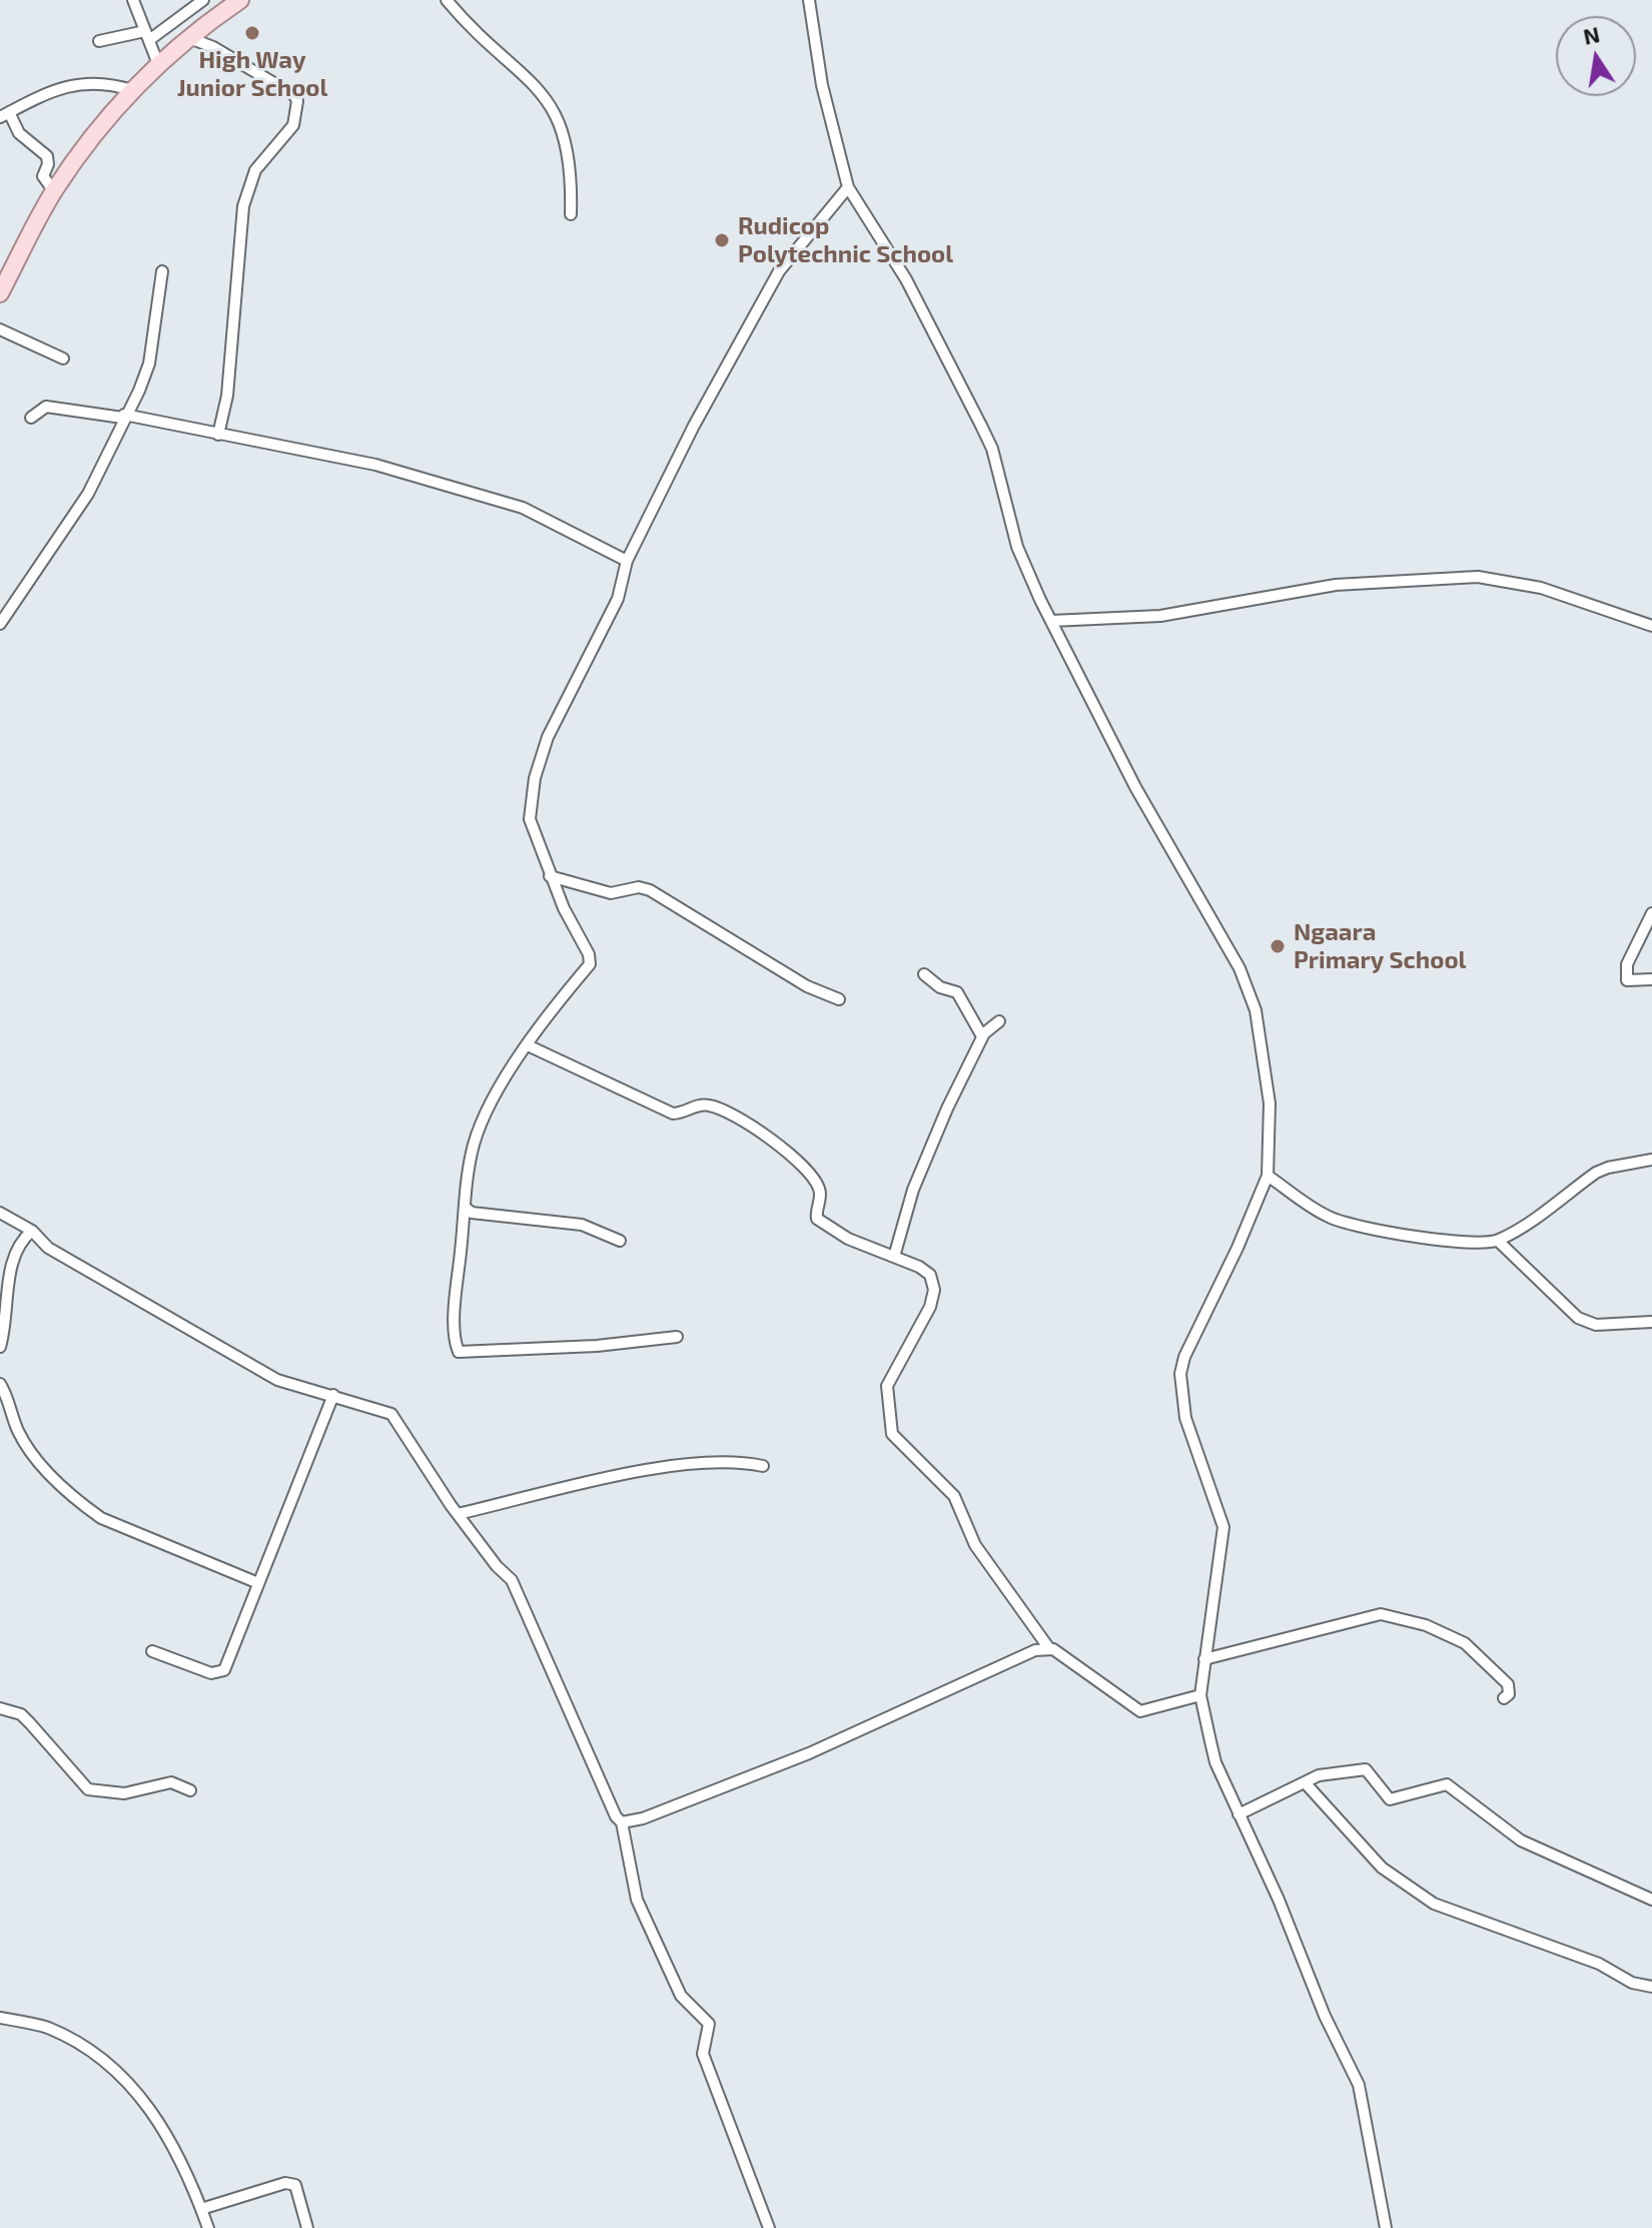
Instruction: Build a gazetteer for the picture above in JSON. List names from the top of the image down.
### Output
{
  "places": ["High Way Junior School", "Rudicop Polytechnic School", "Ngaara Primary School"],
  "north": "top"
}
